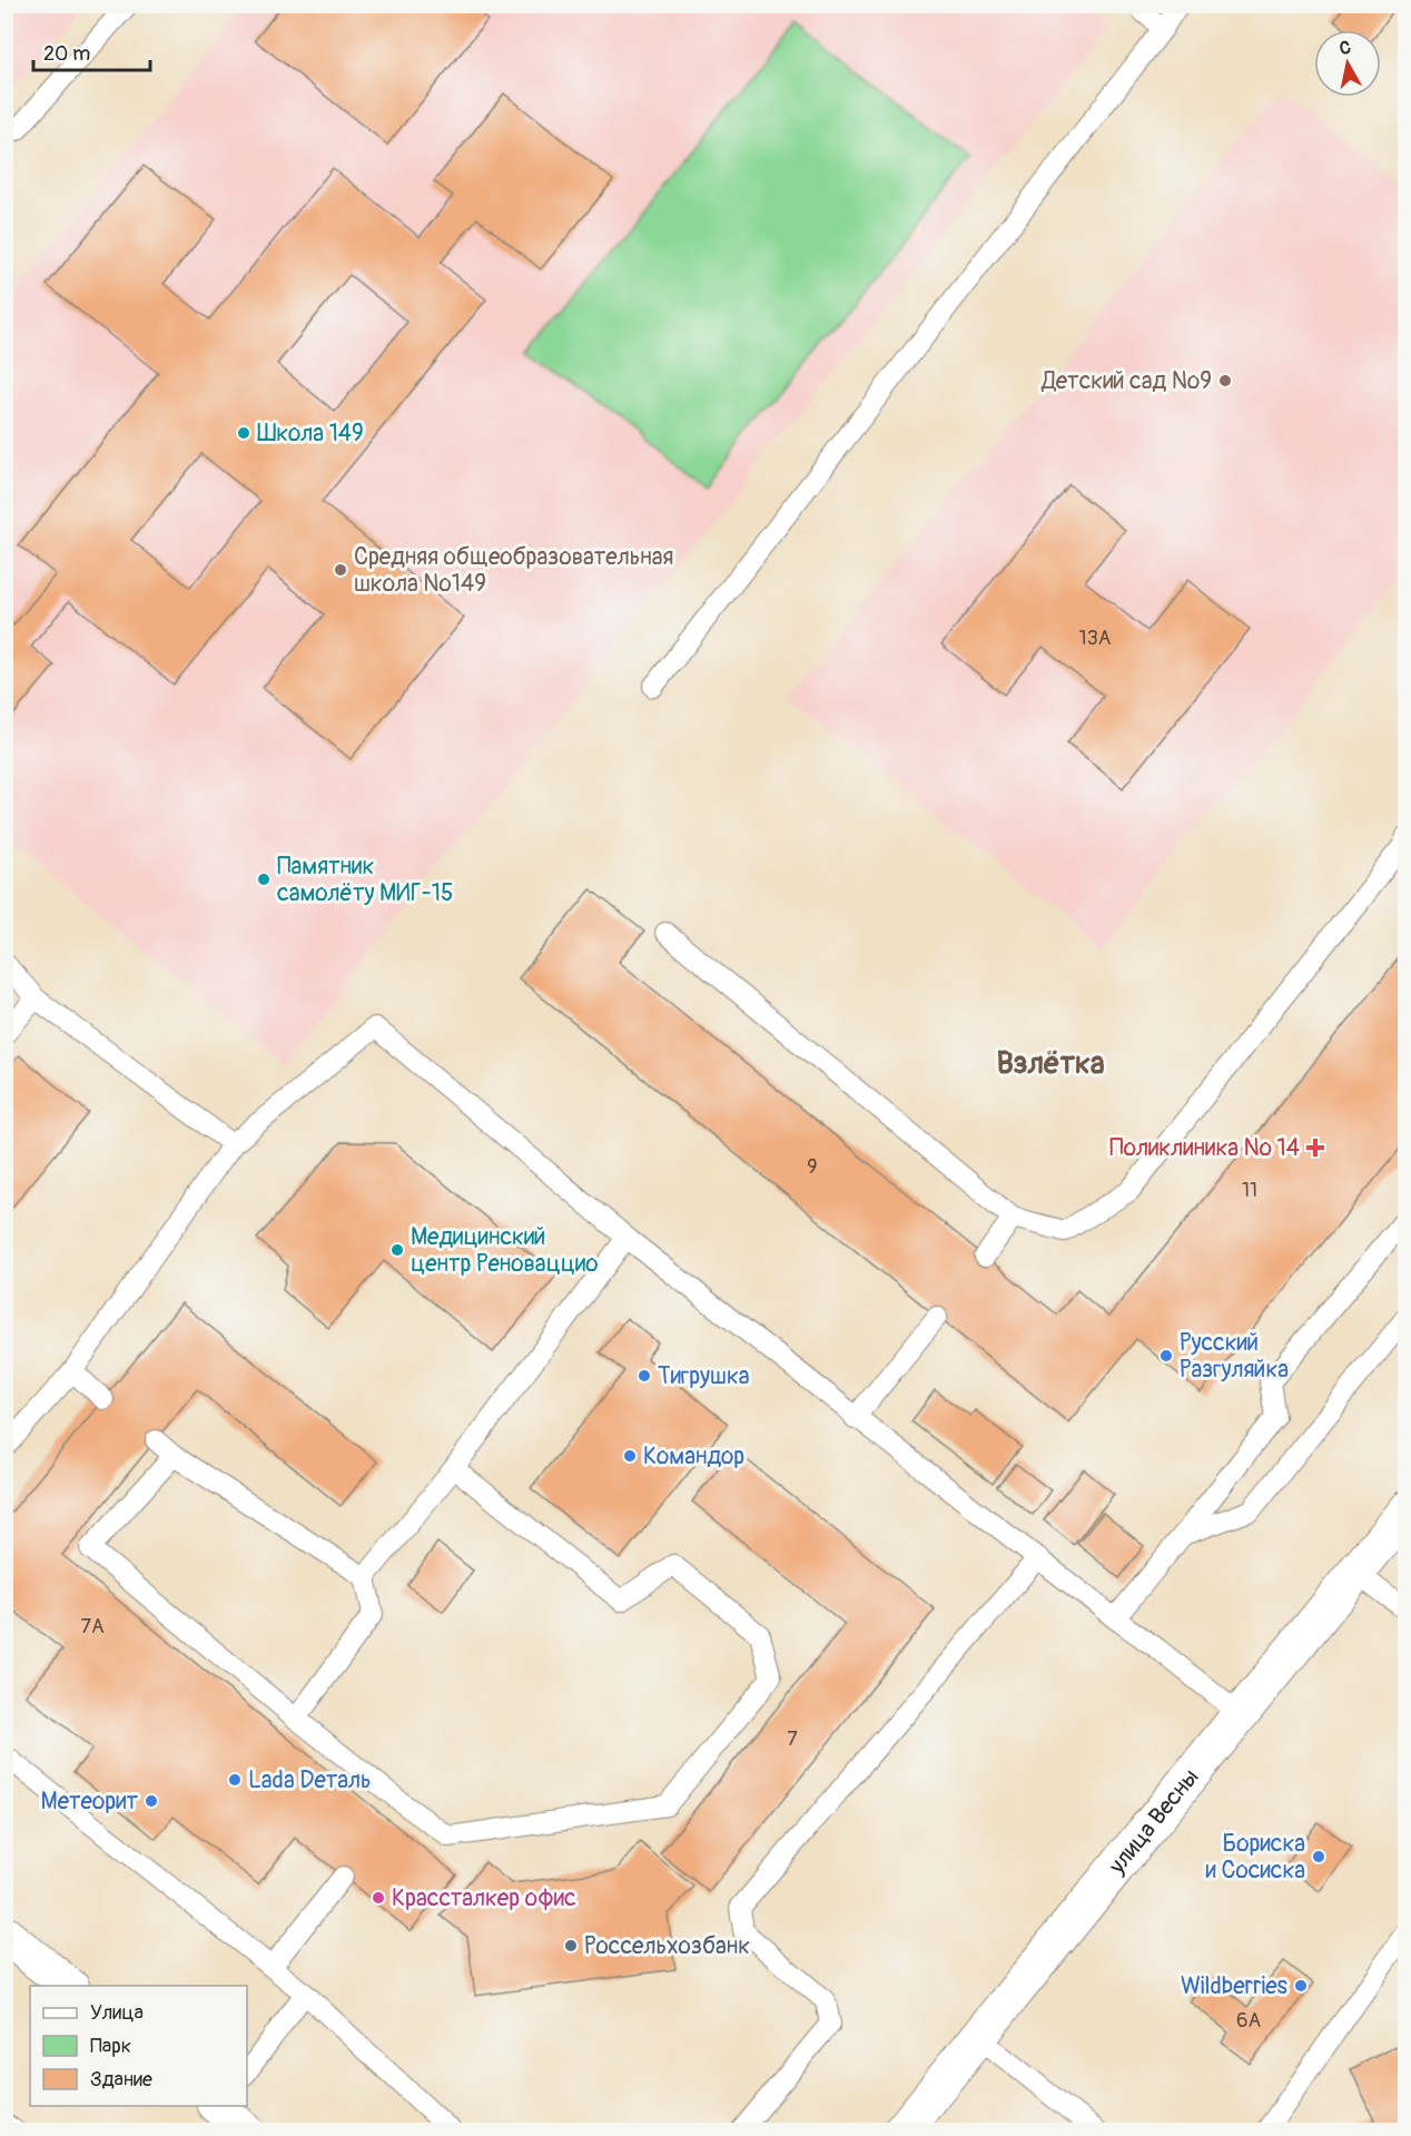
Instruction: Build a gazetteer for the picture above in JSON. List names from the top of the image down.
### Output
{
  "streets": {
    "street": ["улица Весны"]
  },
  "districts": ["Взлётка"],
  "places": {
    "other": [
      "Детский сад №9",
      "Школа 149",
      "Средняя общеобразовательная школа №149",
      "Памятник самолёту МИГ-15",
      "Медицинский центр Реноваццио",
      "Русский Разгуляйка",
      "Тигрушка",
      "Командор",
      "Lada Dеталь",
      "Метеорит",
      "Бориска и Сосиска",
      "Крассталкер офис",
      "Россельхозбанк",
      "Wildberries"
    ],
    "health": ["Поликлиника № 14"]
  },
  "house_numbers": [
    "13А",
    "9",
    "11",
    "7А",
    "7",
    "6А"
  ],
  "legend": ["Улица", "Парк", "Здание"],
  "scale_bar": "20 m",
  "north": "top"
}
